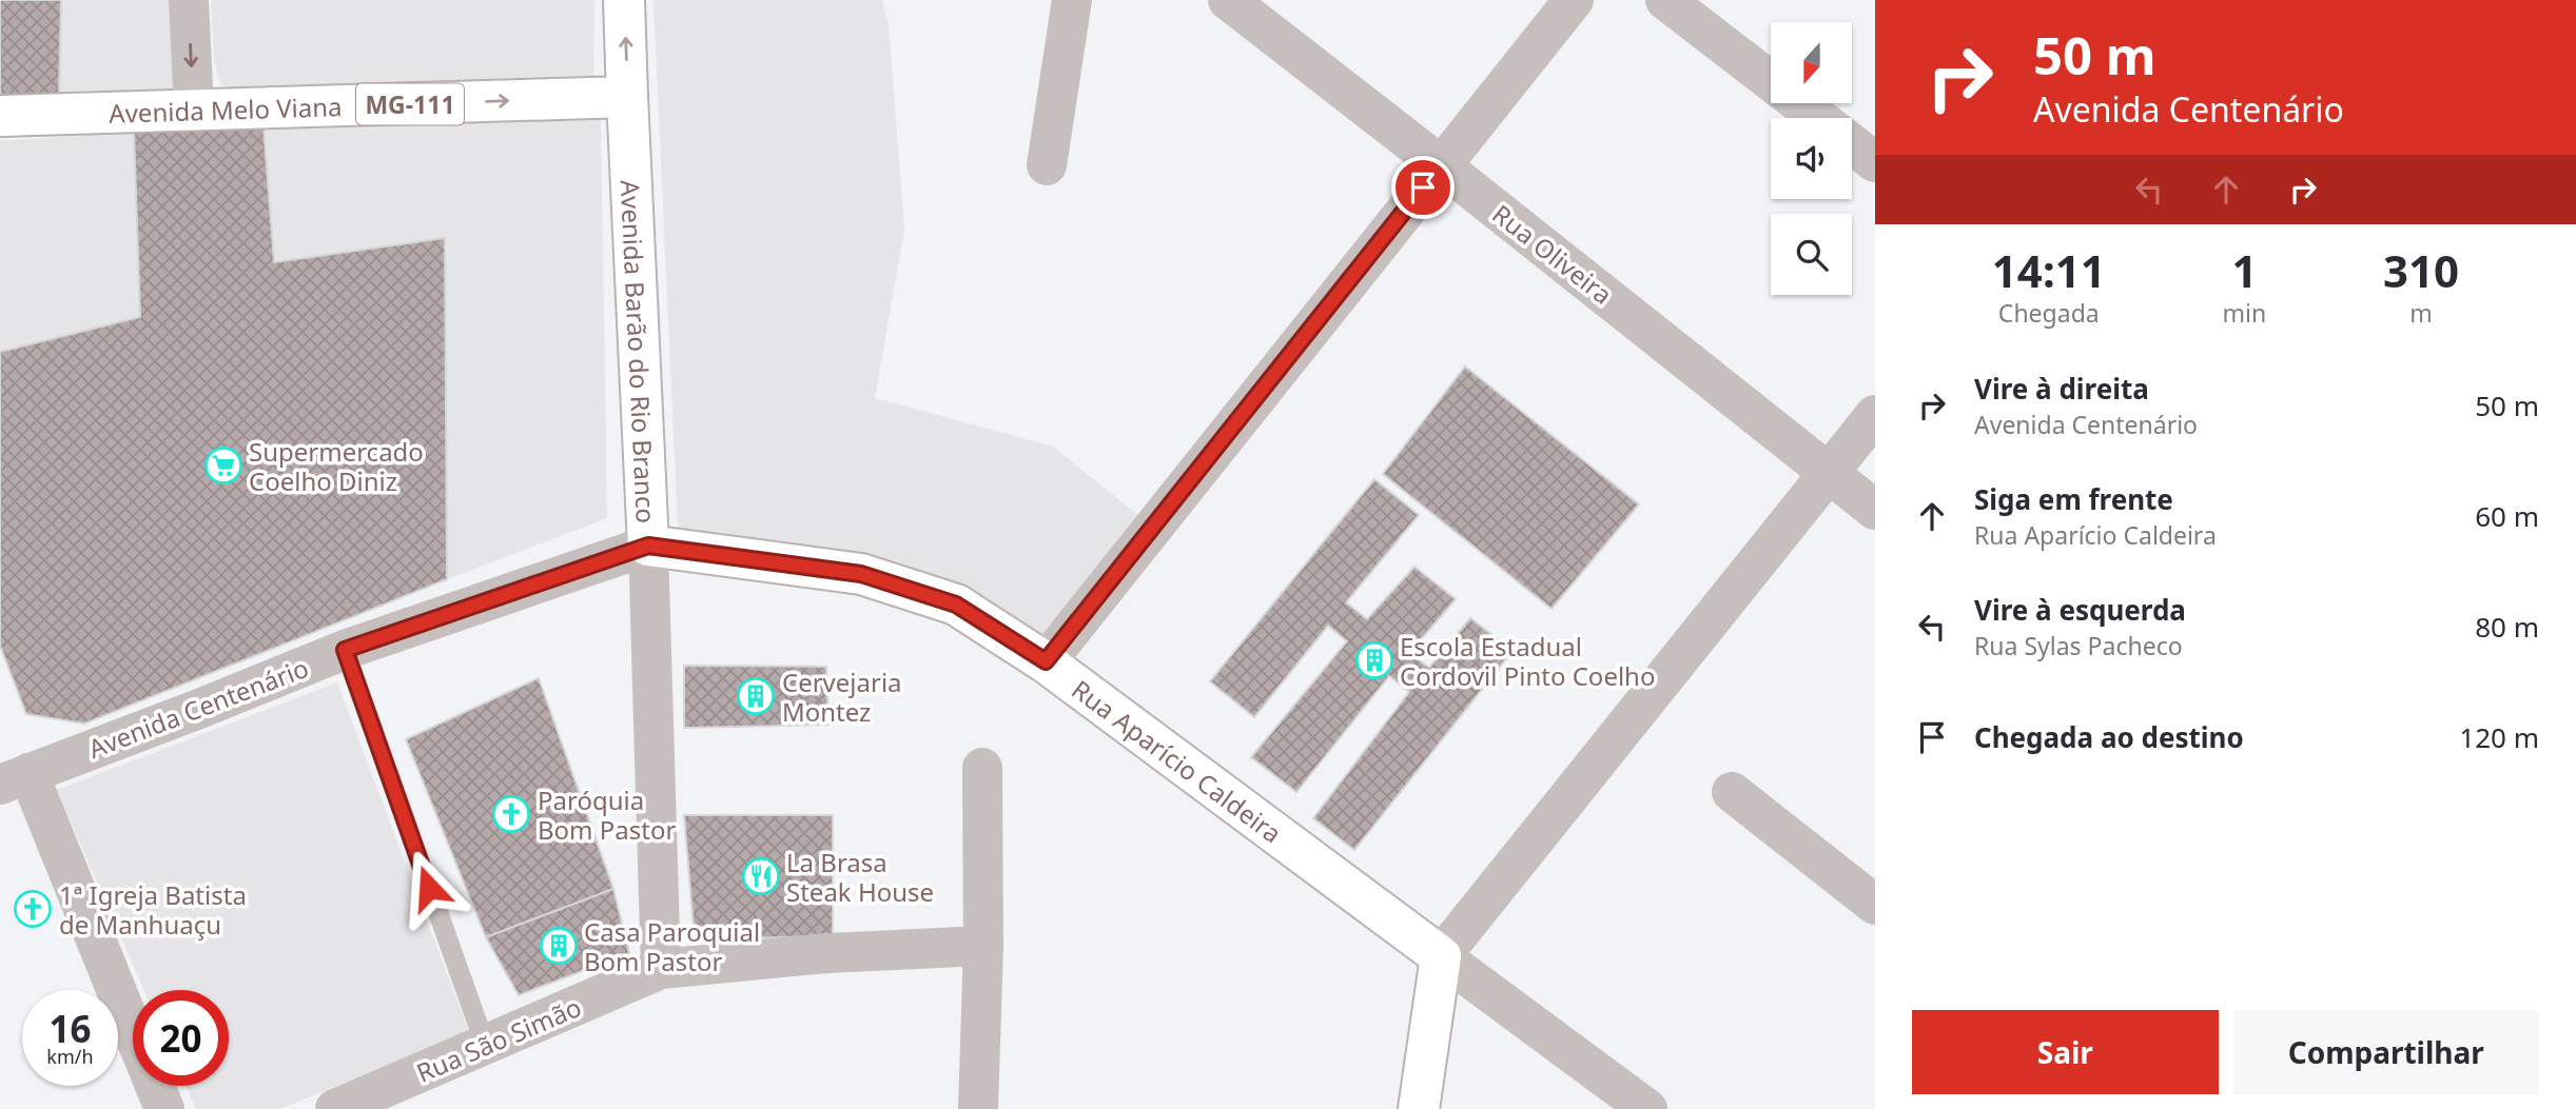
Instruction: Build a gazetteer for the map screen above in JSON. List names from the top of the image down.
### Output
{
  "streets": {
    "street": [
      "MG-111",
      "Avenida Melo Viana",
      "Rua Oliveira",
      "Avenida Barão do Rio Branco",
      "Avenida Centenário",
      "Rua Aparício Caldeira",
      "Rua São Simão"
    ]
  },
  "crossings": [
    ["Avenida Melo Viana", "Avenida Barão do Rio Branco"],
    ["Avenida Barão do Rio Branco", "Avenida Centenário"],
    ["Avenida Barão do Rio Branco", "Rua Aparício Caldeira"],
    ["Avenida Barão do Rio Branco", "Rua São Simão"],
    ["Avenida Centenário", "Rua Aparício Caldeira"]
  ],
  "one_way": ["Avenida Melo Viana"],
  "places": {
    "supermarket": ["Supermercado Coelho Diniz"],
    "building": ["Escola Estadual Cordovil Pinto Coelho", "Cervejaria Montez", "Casa Paroquial Bom Pastor"],
    "church": ["Paróquia Bom Pastor", "1ª Igreja Batista de Manhuaçu"],
    "restaurant": ["La Brasa Steak House"]
  },
  "north": "bottom",
  "page": {
    "turn": ["50 m", "Avenida Centenário"],
    "eta": [
      "14:11",
      "Chegada",
      "1",
      "min",
      "310",
      "m"
    ],
    "list": [
      {
        "name": "Vire à direita",
        "note": "Avenida Centenário",
        "value": "50 m"
      },
      {
        "name": "Siga em frente",
        "note": "Rua Aparício Caldeira",
        "value": "60 m"
      },
      {
        "name": "Vire à esquerda",
        "note": "Rua Sylas Pacheco",
        "value": "80 m"
      },
      {
        "name": "Chegada ao destino",
        "value": "120 m"
      }
    ],
    "speed": "16 km/h",
    "limit": "20",
    "buttons": ["Sair", "Compartilhar"]
  }
}
